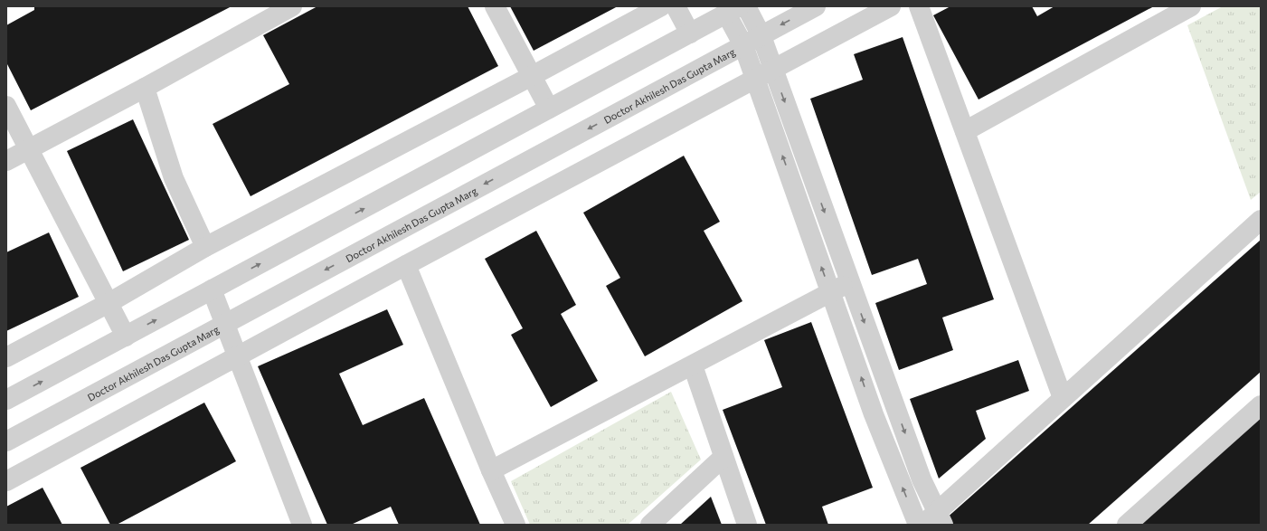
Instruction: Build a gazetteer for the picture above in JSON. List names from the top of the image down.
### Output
{
  "streets": {
    "street": ["Doctor Akhilesh Das Gupta Marg"]
  }
}
